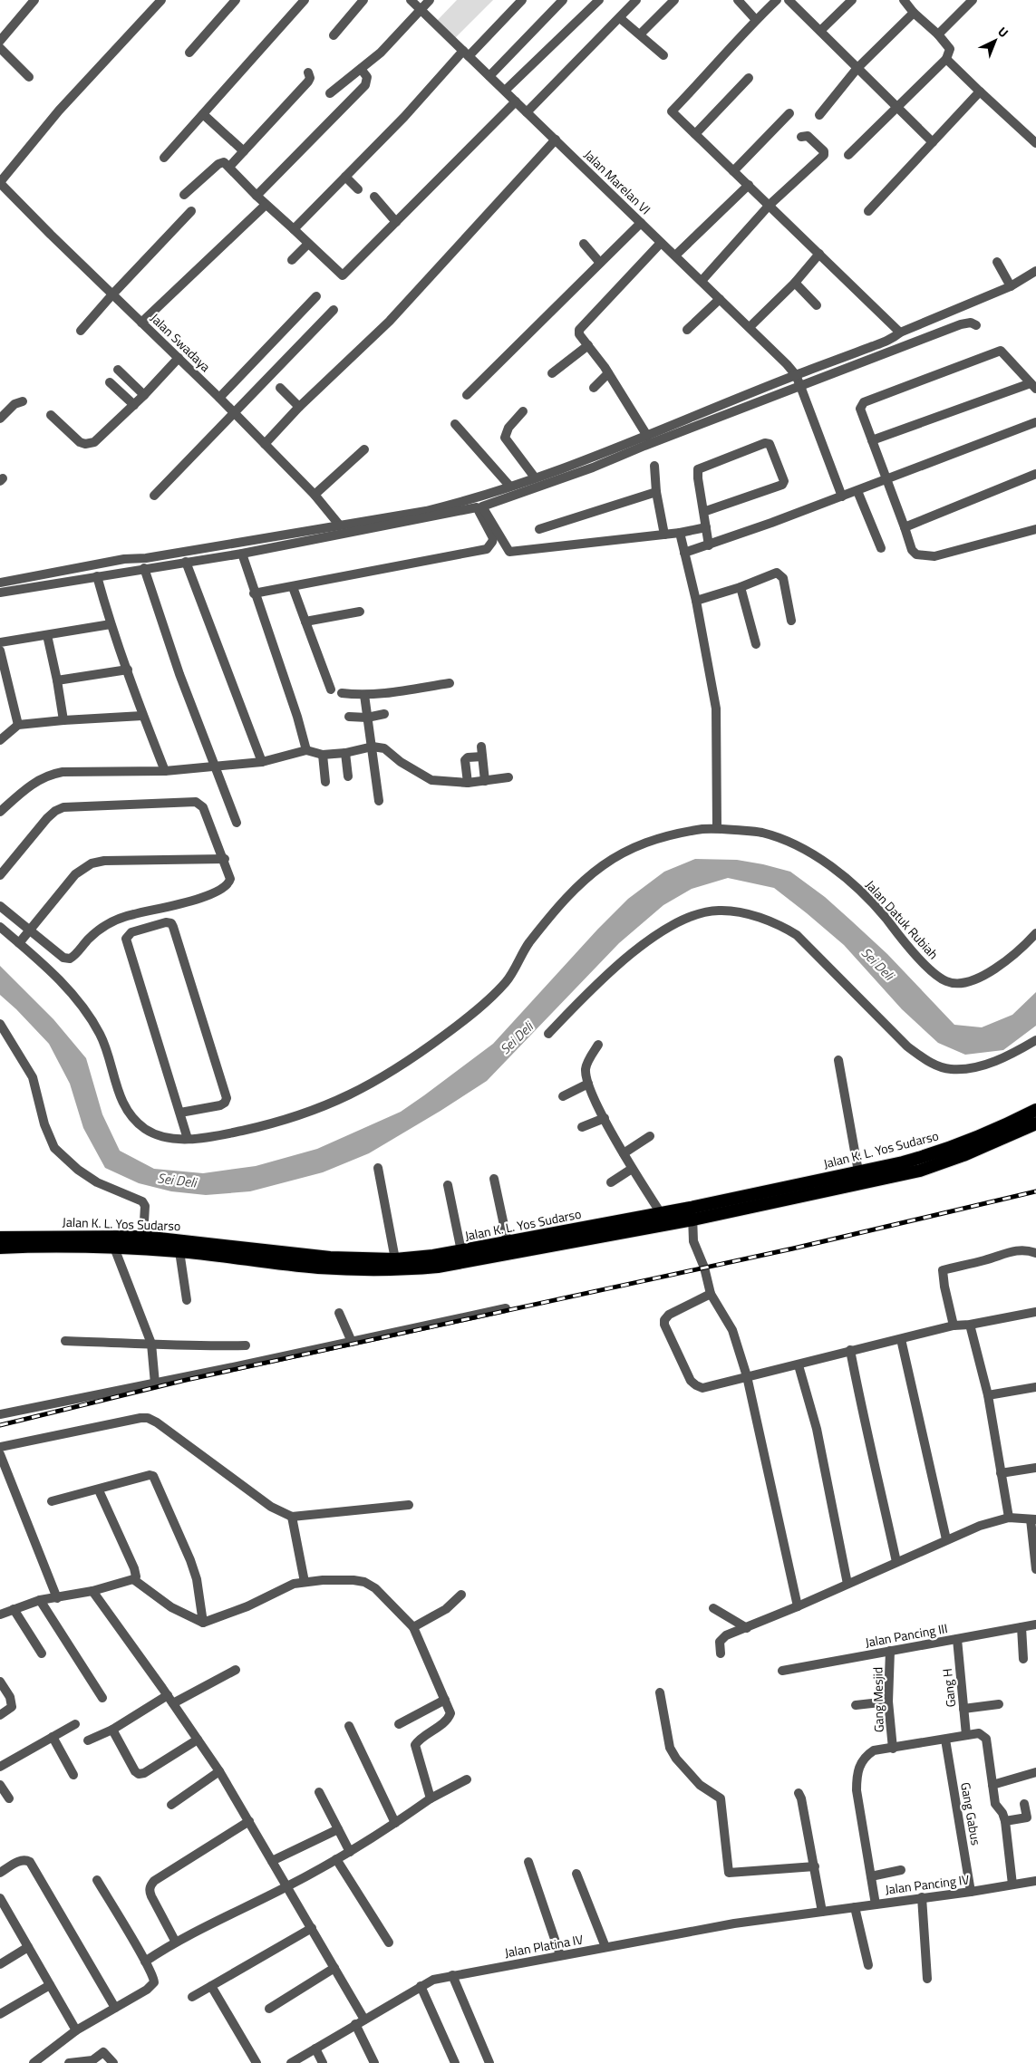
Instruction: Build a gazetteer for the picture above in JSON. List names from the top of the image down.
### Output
{
  "streets": {
    "highway": ["Jalan K. L. Yos Sudarso"],
    "street": [
      "Jalan Marelan VI",
      "Jalan Swadaya",
      "Jalan Datuk Rubiah",
      "Jalan Pancing III",
      "Gang H",
      "Gang Mesjid",
      "Gang Gabus",
      "Jalan Pancing IV",
      "Jalan Platina IV"
    ]
  },
  "crossings": [
    ["Jalan Pancing III", "Gang H"],
    ["Jalan Pancing III", "Gang Mesjid"],
    ["Gang Gabus", "Jalan Pancing IV"],
    ["Jalan Pancing IV", "Jalan Platina IV"]
  ],
  "water": ["Sei Deli"],
  "north": "top right"
}
